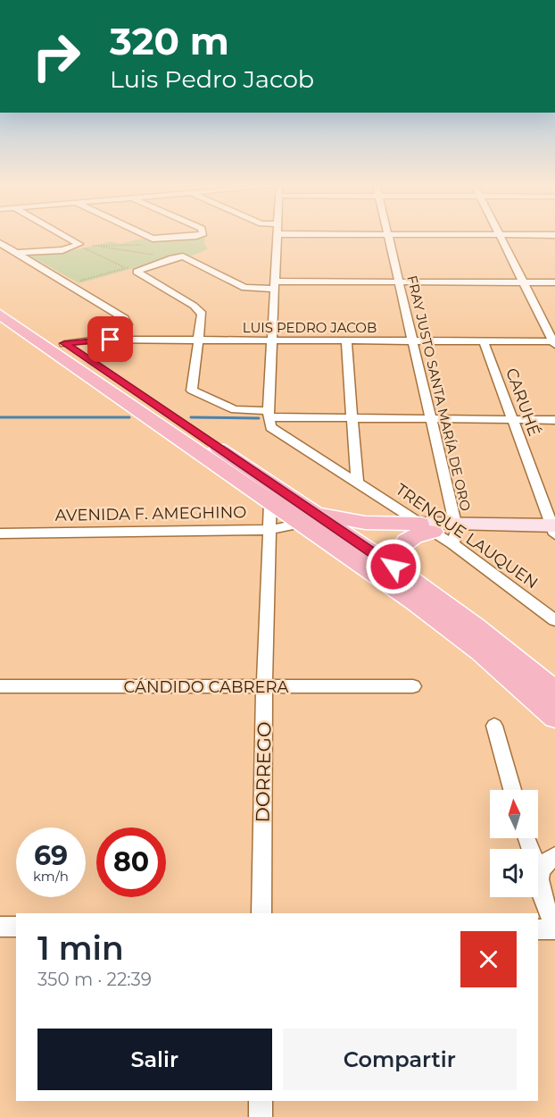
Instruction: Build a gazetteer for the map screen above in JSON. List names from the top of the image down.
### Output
{
  "streets": {
    "street": [
      "LUIS PEDRO JACOB",
      "FRAY JUSTO SANTA MARÍA DE ORO",
      "CARUHÉ",
      "AVENIDA F. AMEGHINO",
      "TRENQUE LAUQUEN",
      "CÁNDIDO CABRERA",
      "DORREGO"
    ]
  },
  "crossings": [
    ["LUIS PEDRO JACOB", "FRAY JUSTO SANTA MARÍA DE ORO"],
    ["LUIS PEDRO JACOB", "CARUHÉ"],
    ["FRAY JUSTO SANTA MARÍA DE ORO", "TRENQUE LAUQUEN"],
    ["AVENIDA F. AMEGHINO", "DORREGO"],
    ["CÁNDIDO CABRERA", "DORREGO"]
  ],
  "north": "top",
  "page": {
    "turn": ["320 m", "Luis Pedro Jacob"],
    "speed": "69 km/h",
    "limit": "80",
    "heading": ["1 min", "350 m · 22:39"],
    "buttons": ["Salir", "Compartir"]
  }
}
